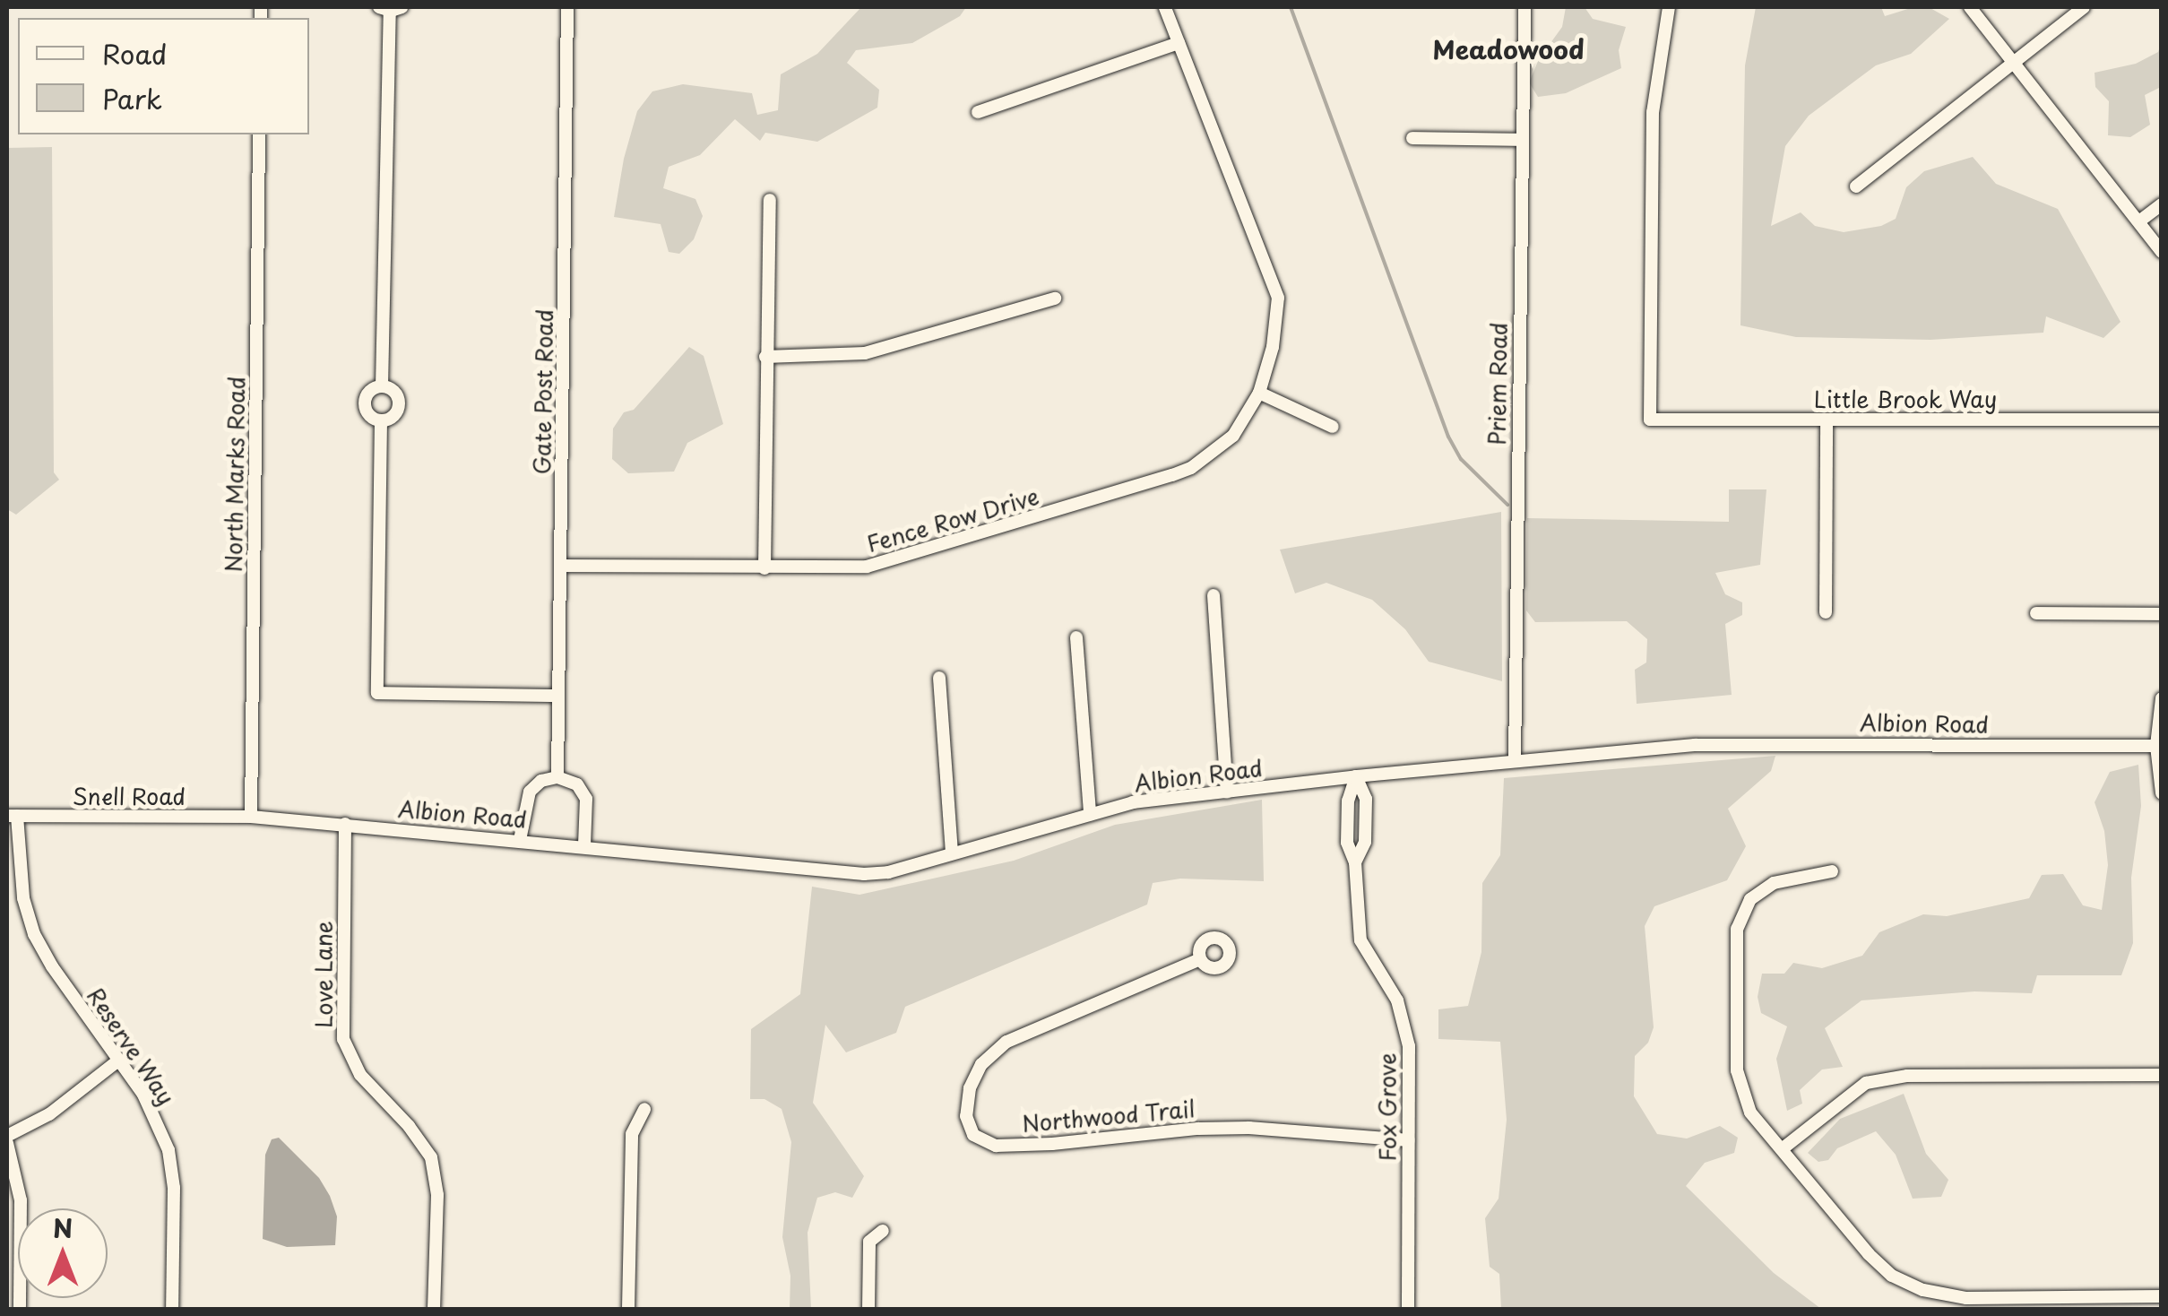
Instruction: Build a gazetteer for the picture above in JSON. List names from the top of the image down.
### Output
{
  "streets": {
    "street": [
      "Priem Road",
      "Gate Post Road",
      "Little Brook Way",
      "North Marks Road",
      "Fence Row Drive",
      "Albion Road",
      "Snell Road",
      "Love Lane",
      "Reserve Way",
      "Fox Grove",
      "Northwood Trail"
    ]
  },
  "crossings": [
    ["Priem Road", "Albion Road"],
    ["Gate Post Road", "Fence Row Drive"],
    ["North Marks Road", "Albion Road"],
    ["North Marks Road", "Snell Road"],
    ["Albion Road", "Snell Road"],
    ["Albion Road", "Love Lane"],
    ["Albion Road", "Fox Grove"],
    ["Snell Road", "Reserve Way"],
    ["Fox Grove", "Northwood Trail"]
  ],
  "districts": ["Meadowood"],
  "legend": ["Road", "Park"],
  "north": "top"
}
